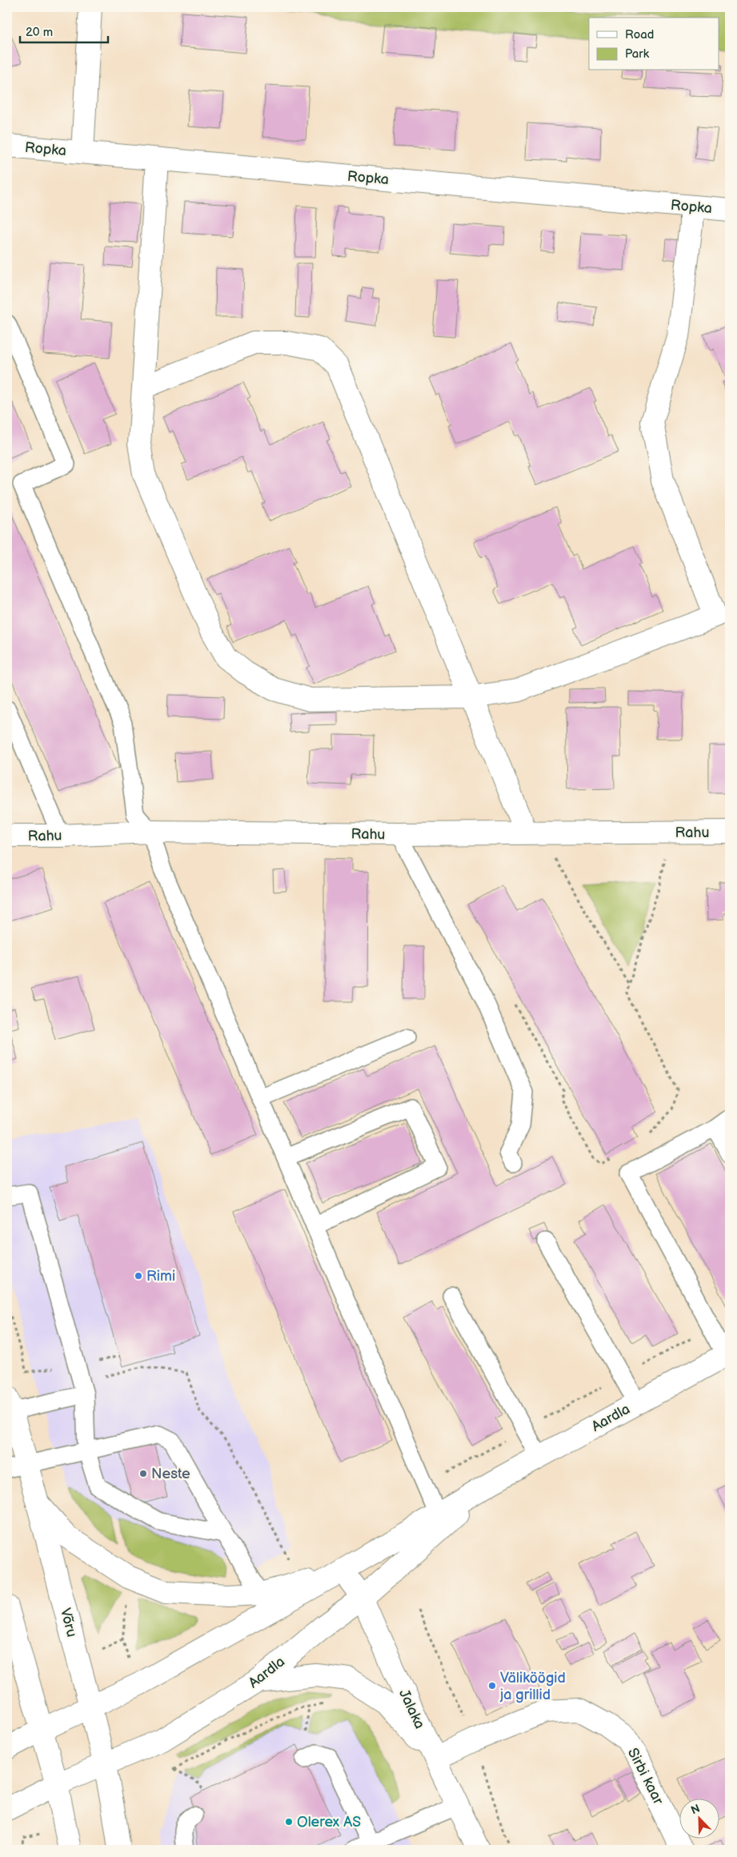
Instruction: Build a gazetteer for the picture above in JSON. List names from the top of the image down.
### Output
{
  "streets": {
    "street": [
      "Ropka",
      "Rahu",
      "Aardla",
      "Võru",
      "Jalaka",
      "Sirbi kaar"
    ]
  },
  "crossings": [
    ["Aardla", "Võru"],
    ["Aardla", "Jalaka"],
    ["Jalaka", "Sirbi kaar"]
  ],
  "places": [
    "Rimi",
    "Neste",
    "Väliköögid ja grillid",
    "Olerex AS"
  ],
  "legend": ["Road", "Park"],
  "scale_bar": "20 m",
  "north": "top left"
}
